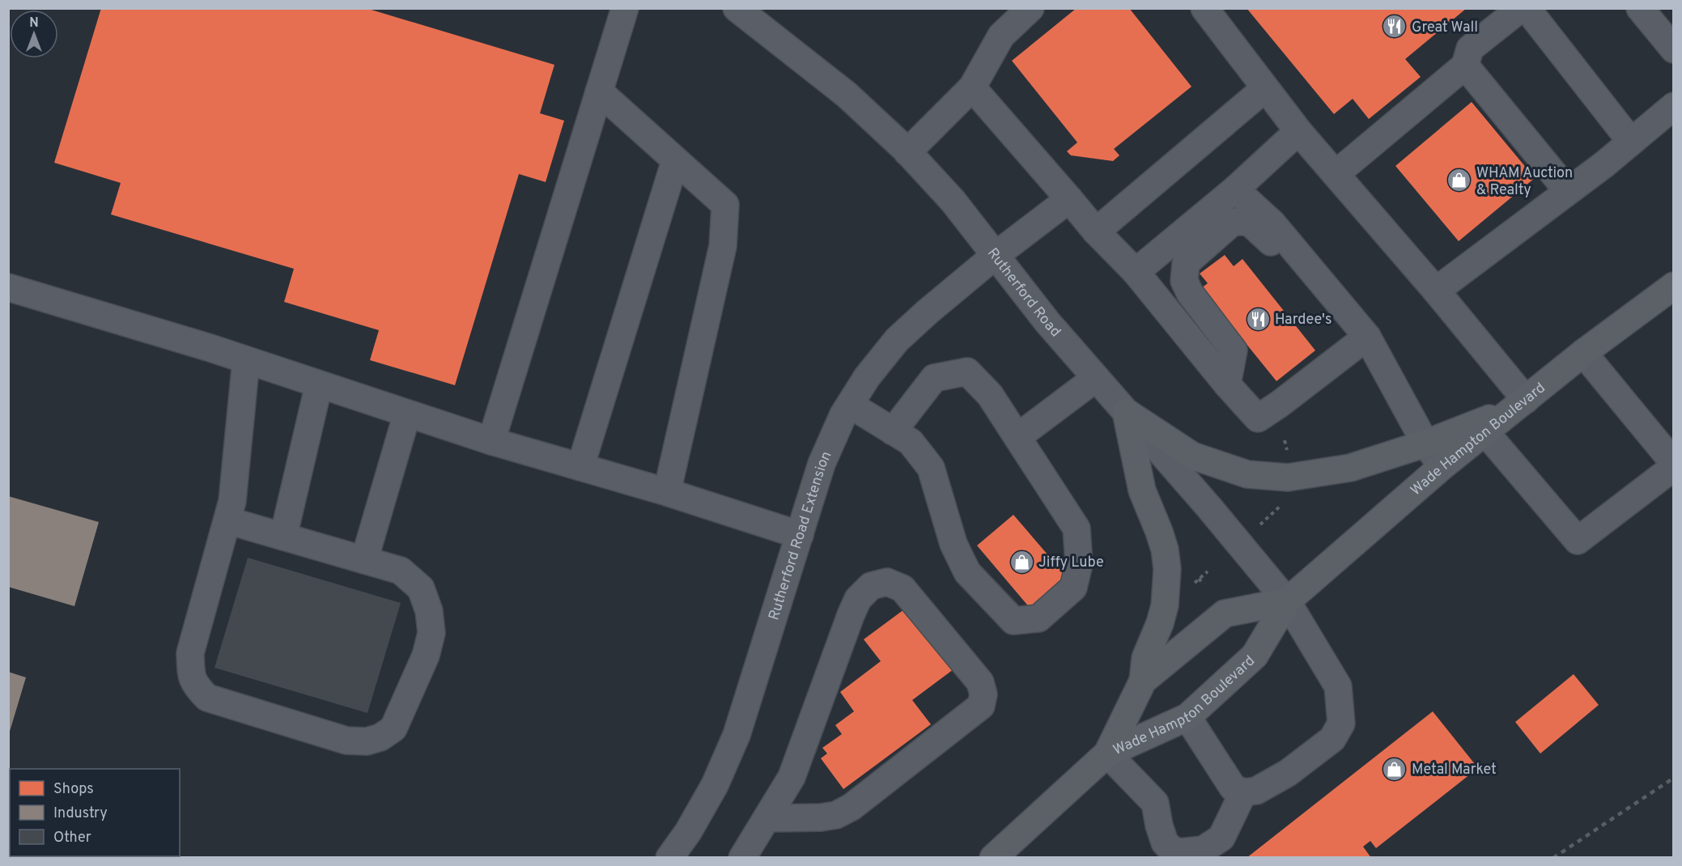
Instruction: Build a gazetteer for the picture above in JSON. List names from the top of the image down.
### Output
{
  "streets": {
    "main road": ["Wade Hampton Boulevard"],
    "street": ["Rutherford Road", "Rutherford Road Extension"]
  },
  "crossings": [
    ["Rutherford Road", "Wade Hampton Boulevard"],
    ["Rutherford Road", "Rutherford Road Extension"]
  ],
  "places": {
    "restaurant": ["Great Wall", "Hardee's"],
    "shop": ["WHAM Auction & Realty", "Jiffy Lube", "Metal Market"]
  },
  "legend": ["Shops", "Industry", "Other"],
  "north": "top"
}
